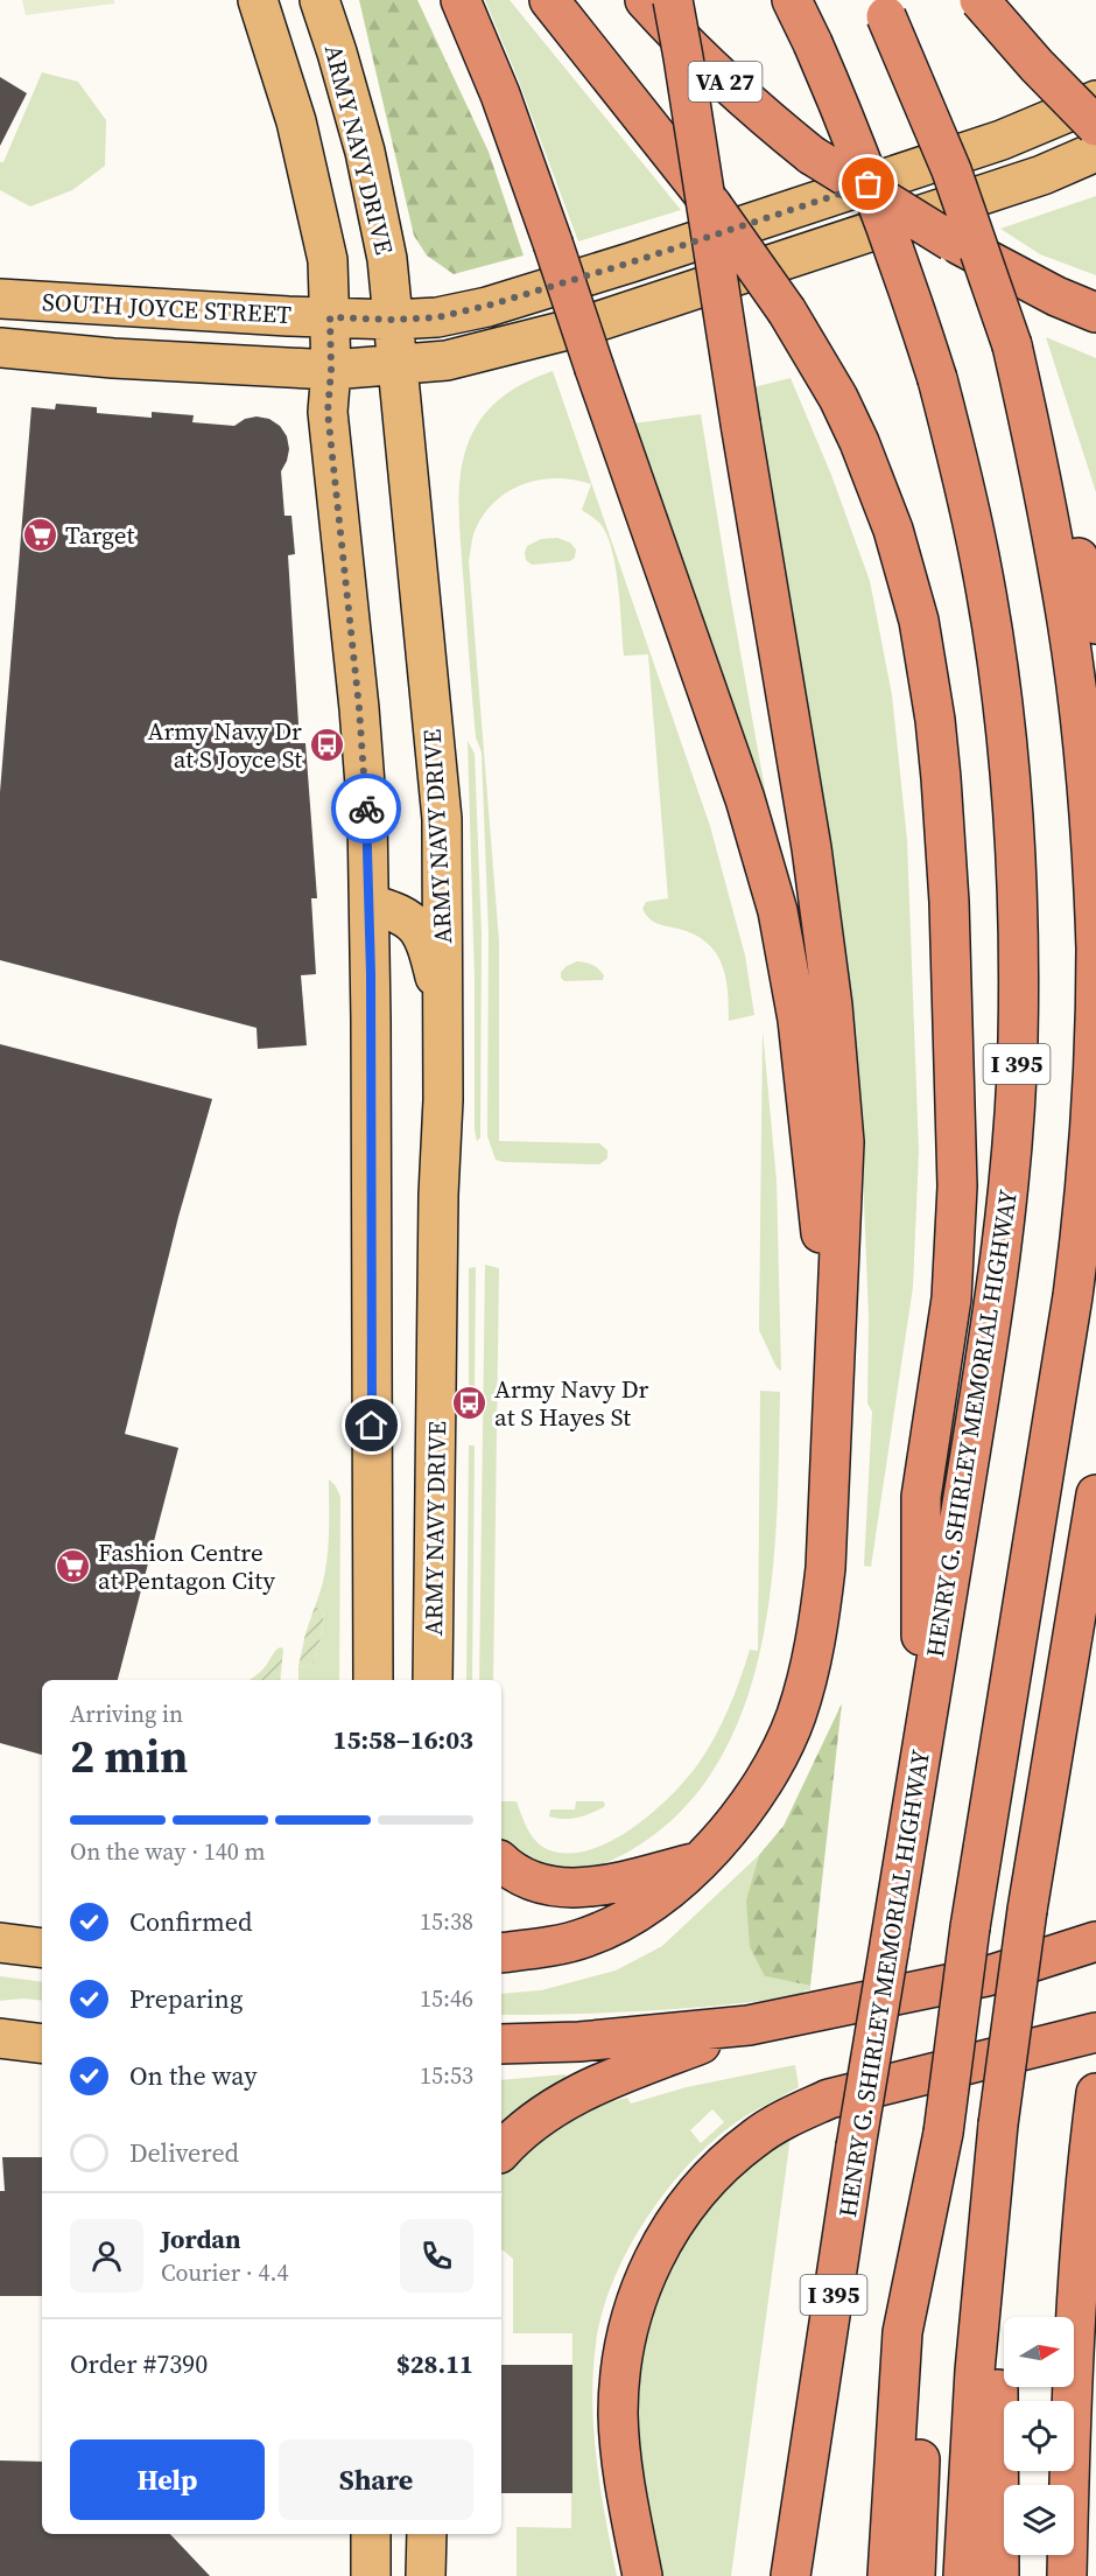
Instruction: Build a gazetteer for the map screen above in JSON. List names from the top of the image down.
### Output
{
  "streets": {
    "highway": ["VA 27", "I 395", "HENRY G. SHIRLEY MEMORIAL HIGHWAY"],
    "main road": ["ARMY NAVY DRIVE", "SOUTH JOYCE STREET"]
  },
  "crossings": [
    ["ARMY NAVY DRIVE", "SOUTH JOYCE STREET"]
  ],
  "places": {
    "supermarket": ["Target", "Fashion Centre at Pentagon City"],
    "bus stop": ["Army Navy Dr at S Joyce St", "Army Navy Dr at S Hayes St"]
  },
  "north": "right",
  "page": {
    "heading": ["2 min", "Arriving in", "15:58–16:03"],
    "panel": [
      "Jordan",
      "Courier · 4.4",
      "Order #7390",
      "$28.11"
    ],
    "bar": "On the way · 140 m",
    "list": [
      ["Confirmed", "15:38"],
      ["Preparing", "15:46"],
      ["On the way", "15:53"],
      "Delivered"
    ],
    "buttons": ["Help", "Share"]
  }
}
